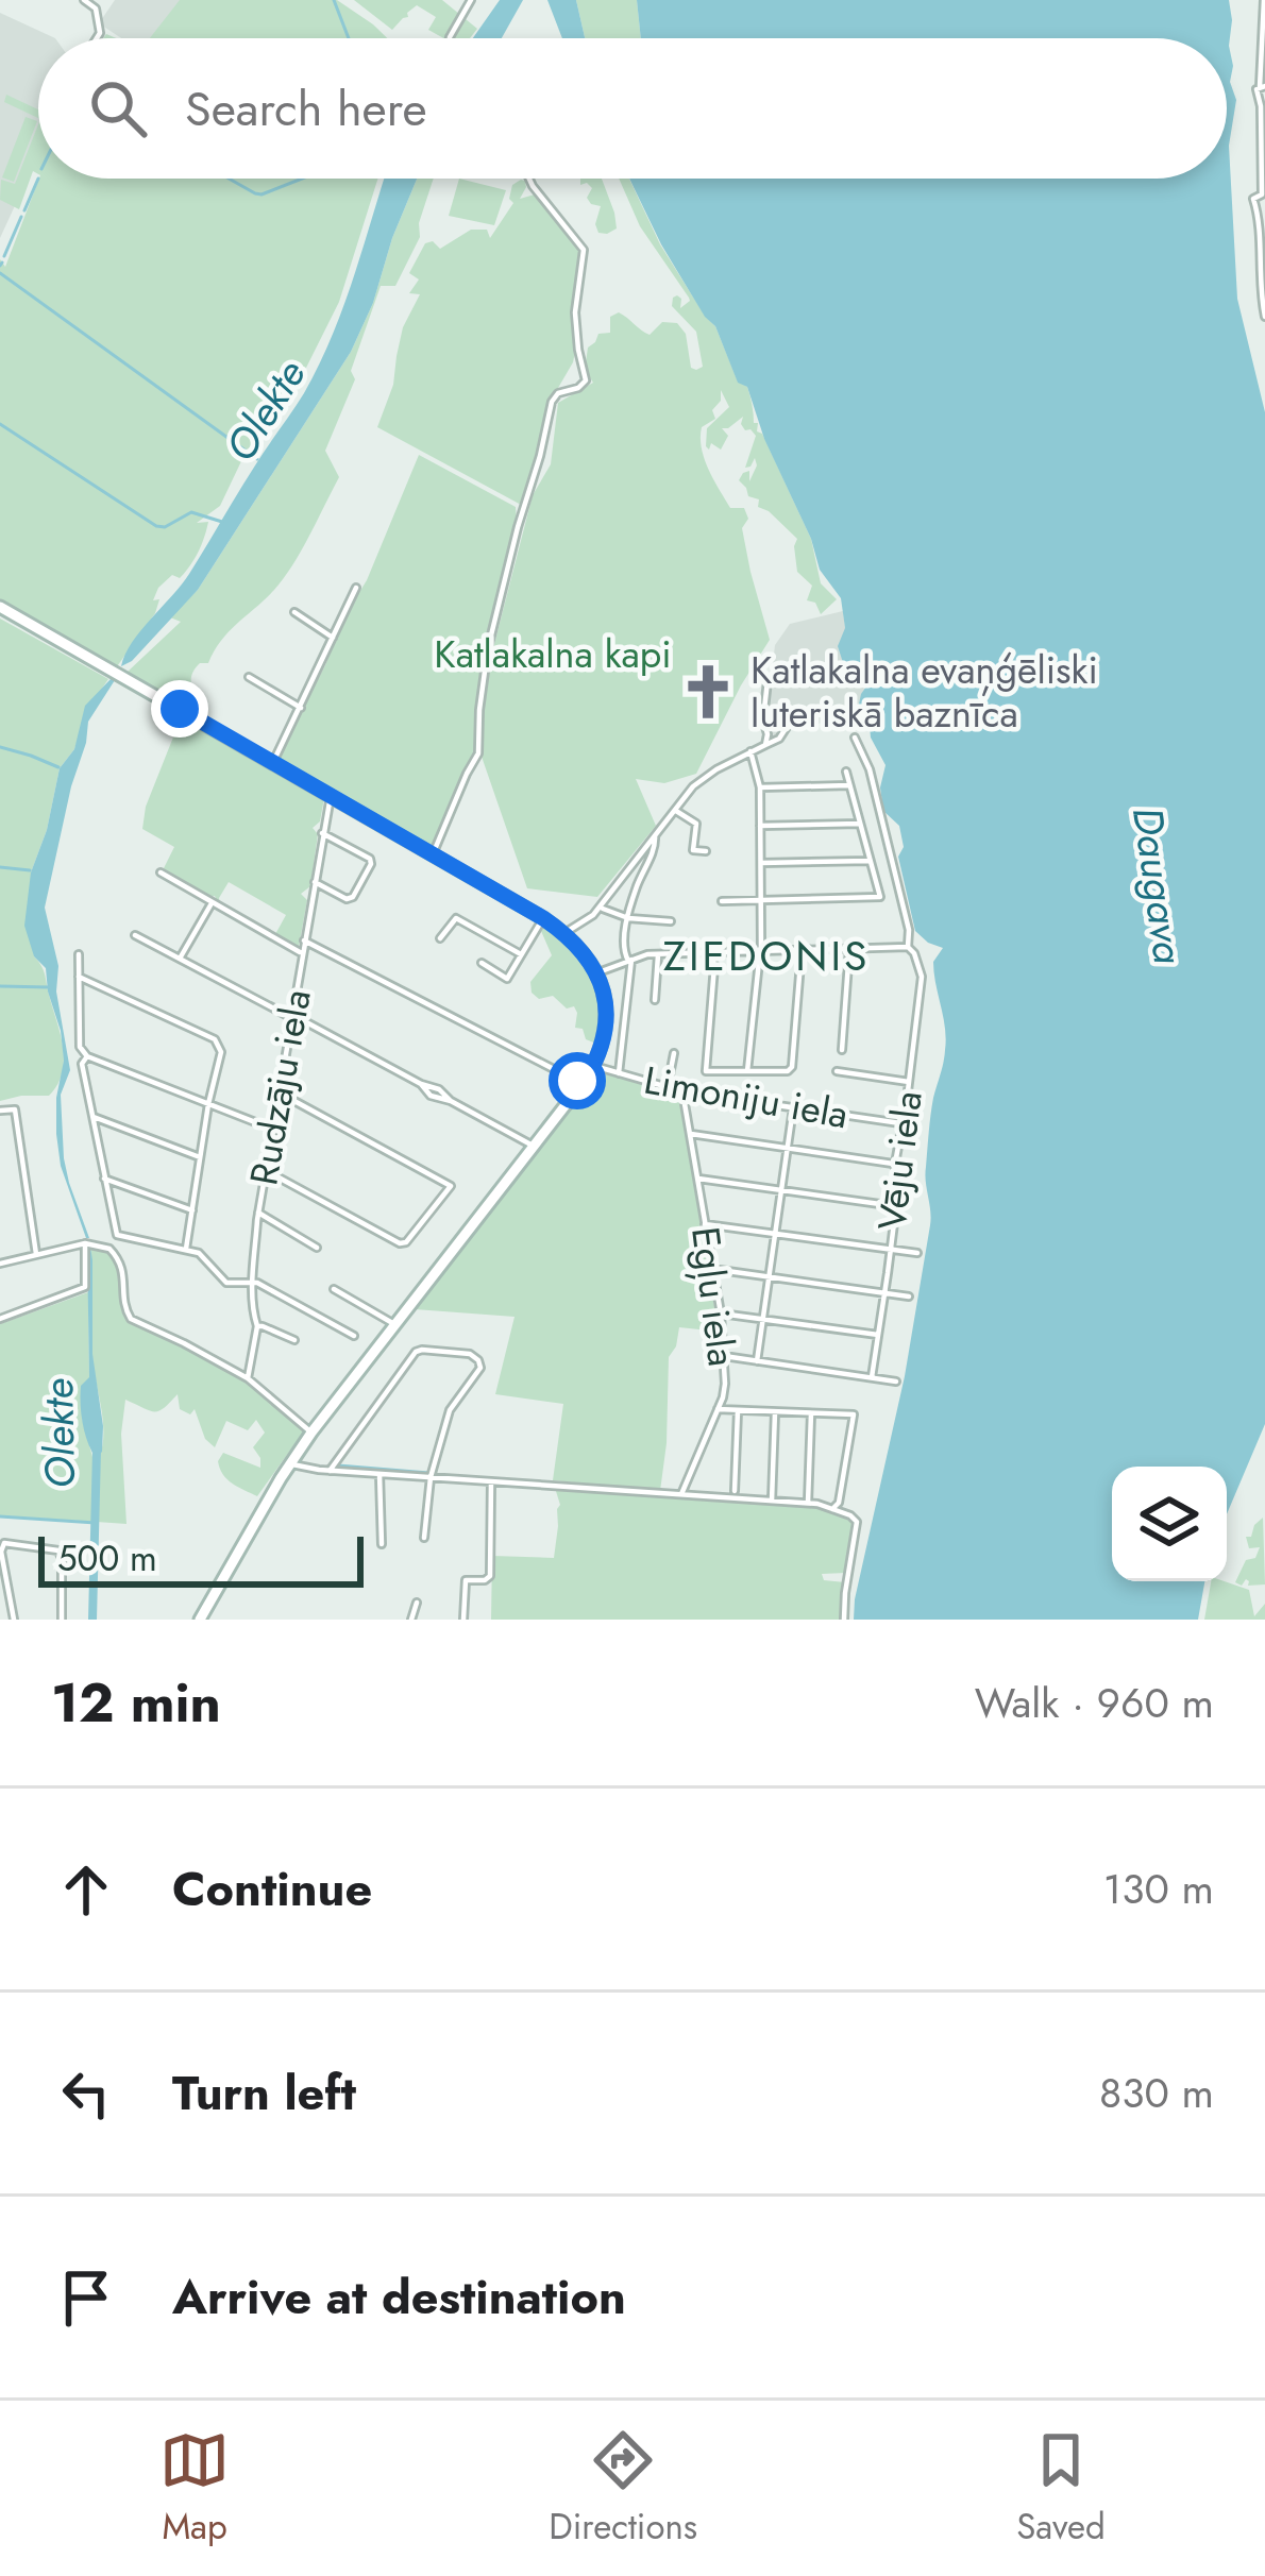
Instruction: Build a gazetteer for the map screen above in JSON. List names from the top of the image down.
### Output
{
  "streets": {
    "street": [
      "Rudzāju iela",
      "Limoniju iela",
      "Vēju iela",
      "Egļu iela"
    ]
  },
  "crossings": [
    ["Limoniju iela", "Vēju iela"],
    ["Limoniju iela", "Egļu iela"]
  ],
  "districts": ["ZIEDONIS"],
  "water": ["Olekte", "Daugava"],
  "parks": ["Katlakalna kapi"],
  "places": {
    "church": ["Katlakalna evaņģēliski luteriskā baznīca"]
  },
  "scale_bar": "500 m",
  "page": {
    "search": "Search here",
    "scale": "500 m",
    "heading": ["12 min", "Walk · 960 m"],
    "list": [
      ["Continue", "130 m"],
      ["Turn left", "830 m"],
      "Arrive at destination"
    ],
    "nav": ["Map", "Directions", "Saved"]
  }
}
